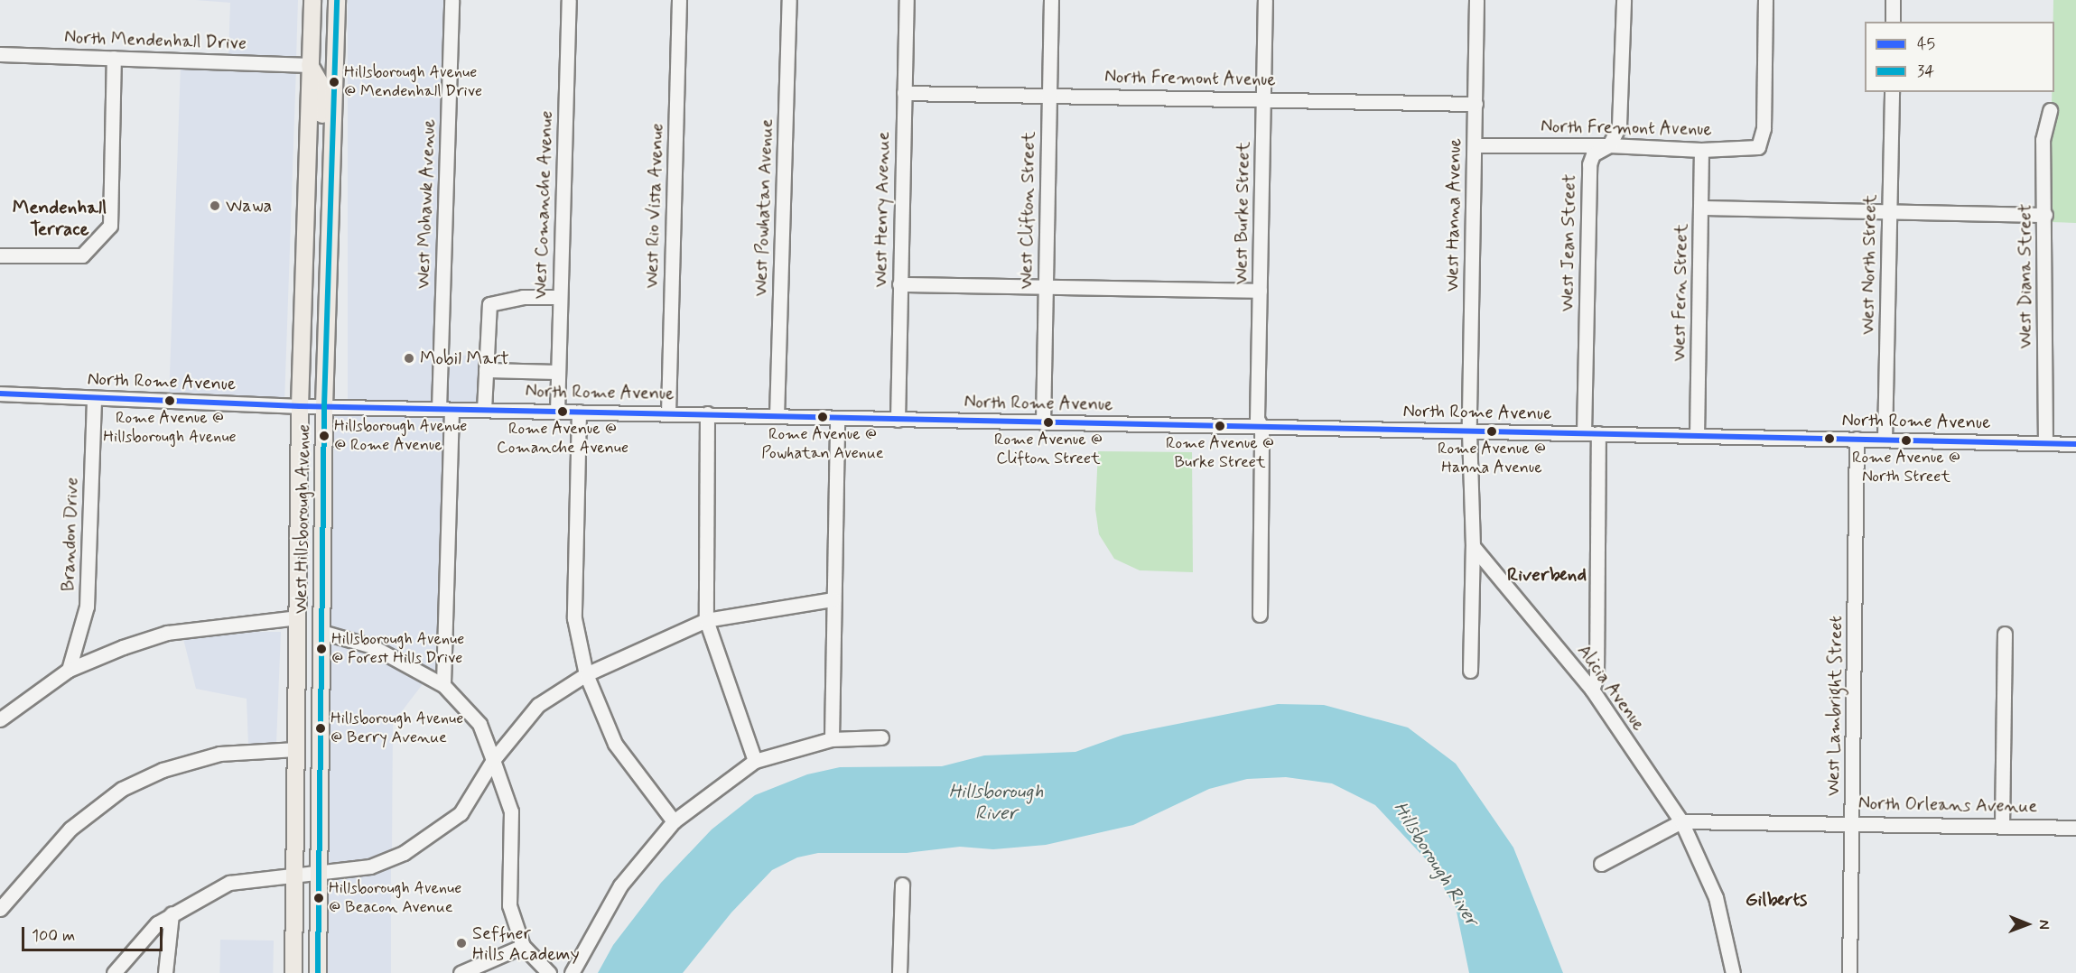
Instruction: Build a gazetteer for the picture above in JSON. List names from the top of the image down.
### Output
{
  "streets": {
    "main road": ["West Hillsborough Avenue"],
    "street": [
      "North Mendenhall Drive",
      "North Fremont Avenue",
      "West Mohawk Avenue",
      "West Comanche Avenue",
      "West Rio Vista Avenue",
      "West Powhatan Avenue",
      "West Henry Avenue",
      "West Clifton Street",
      "West Burke Street",
      "West Hanna Avenue",
      "West Jean Street",
      "West North Street",
      "West Diana Street",
      "West Fern Street",
      "North Rome Avenue",
      "Brandon Drive",
      "Alicia Avenue",
      "West Lambright Street",
      "North Orleans Avenue"
    ]
  },
  "crossings": [
    ["North Mendenhall Drive", "West Hillsborough Avenue"],
    ["North Fremont Avenue", "West Henry Avenue"],
    ["North Fremont Avenue", "West Clifton Street"],
    ["North Fremont Avenue", "West Burke Street"],
    ["North Fremont Avenue", "West Hanna Avenue"],
    ["North Fremont Avenue", "West Jean Street"],
    ["North Fremont Avenue", "West Fern Street"],
    ["West Mohawk Avenue", "North Rome Avenue"],
    ["West Comanche Avenue", "North Rome Avenue"],
    ["West Rio Vista Avenue", "North Rome Avenue"],
    ["West Powhatan Avenue", "North Rome Avenue"],
    ["West Henry Avenue", "North Rome Avenue"],
    ["West Clifton Street", "North Rome Avenue"],
    ["West Burke Street", "North Rome Avenue"],
    ["West Hanna Avenue", "North Rome Avenue"],
    ["West Jean Street", "North Rome Avenue"],
    ["West North Street", "North Rome Avenue"],
    ["West Diana Street", "North Rome Avenue"],
    ["West Fern Street", "North Rome Avenue"],
    ["North Rome Avenue", "West Hillsborough Avenue"],
    ["North Rome Avenue", "Brandon Drive"],
    ["North Rome Avenue", "West Lambright Street"],
    ["Alicia Avenue", "North Orleans Avenue"],
    ["West Lambright Street", "North Orleans Avenue"]
  ],
  "districts": ["Mendenhall Terrace", "Riverbend", "Gilberts"],
  "water": ["Hillsborough River"],
  "places": [
    "Hillsborough Avenue @ Mendenhall Drive",
    "Wawa",
    "Mobil Mart",
    "Rome Avenue @ Hillsborough Avenue",
    "Rome Avenue @ Comanche Avenue",
    "Rome Avenue @ Powhatan Avenue",
    "Rome Avenue @ Clifton Street",
    "Rome Avenue @ Burke Street",
    "Rome Avenue @ Hanna Avenue",
    "Hillsborough Avenue @ Rome Avenue",
    "Rome Avenue @ North Street",
    "Hillsborough Avenue @ Forest Hills Drive",
    "Hillsborough Avenue @ Berry Avenue",
    "Hillsborough Avenue @ Beacon Avenue",
    "Seffner Hills Academy"
  ],
  "lines": ["transit line 34", "transit line 45"],
  "legend": ["45", "34"],
  "scale_bar": "100 m",
  "north": "right"
}
